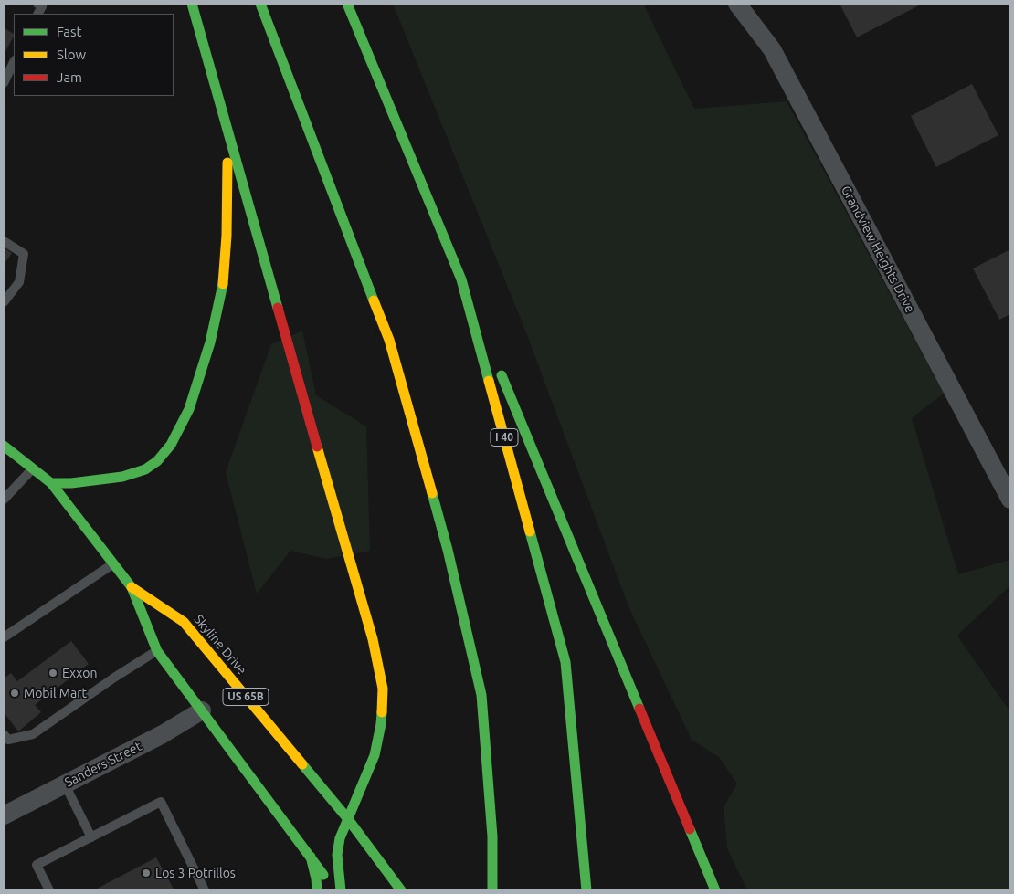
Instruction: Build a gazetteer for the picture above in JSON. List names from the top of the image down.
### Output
{
  "streets": {
    "main road": ["I 40", "Skyline Drive", "US 65B"],
    "street": ["Grandview Heights Drive", "Sanders Street"]
  },
  "crossings": [
    ["Skyline Drive", "US 65B"],
    ["US 65B", "Sanders Street"]
  ],
  "places": ["Exxon", "Mobil Mart", "Los 3 Potrillos"],
  "legend": ["Fast", "Slow", "Jam"]
}
